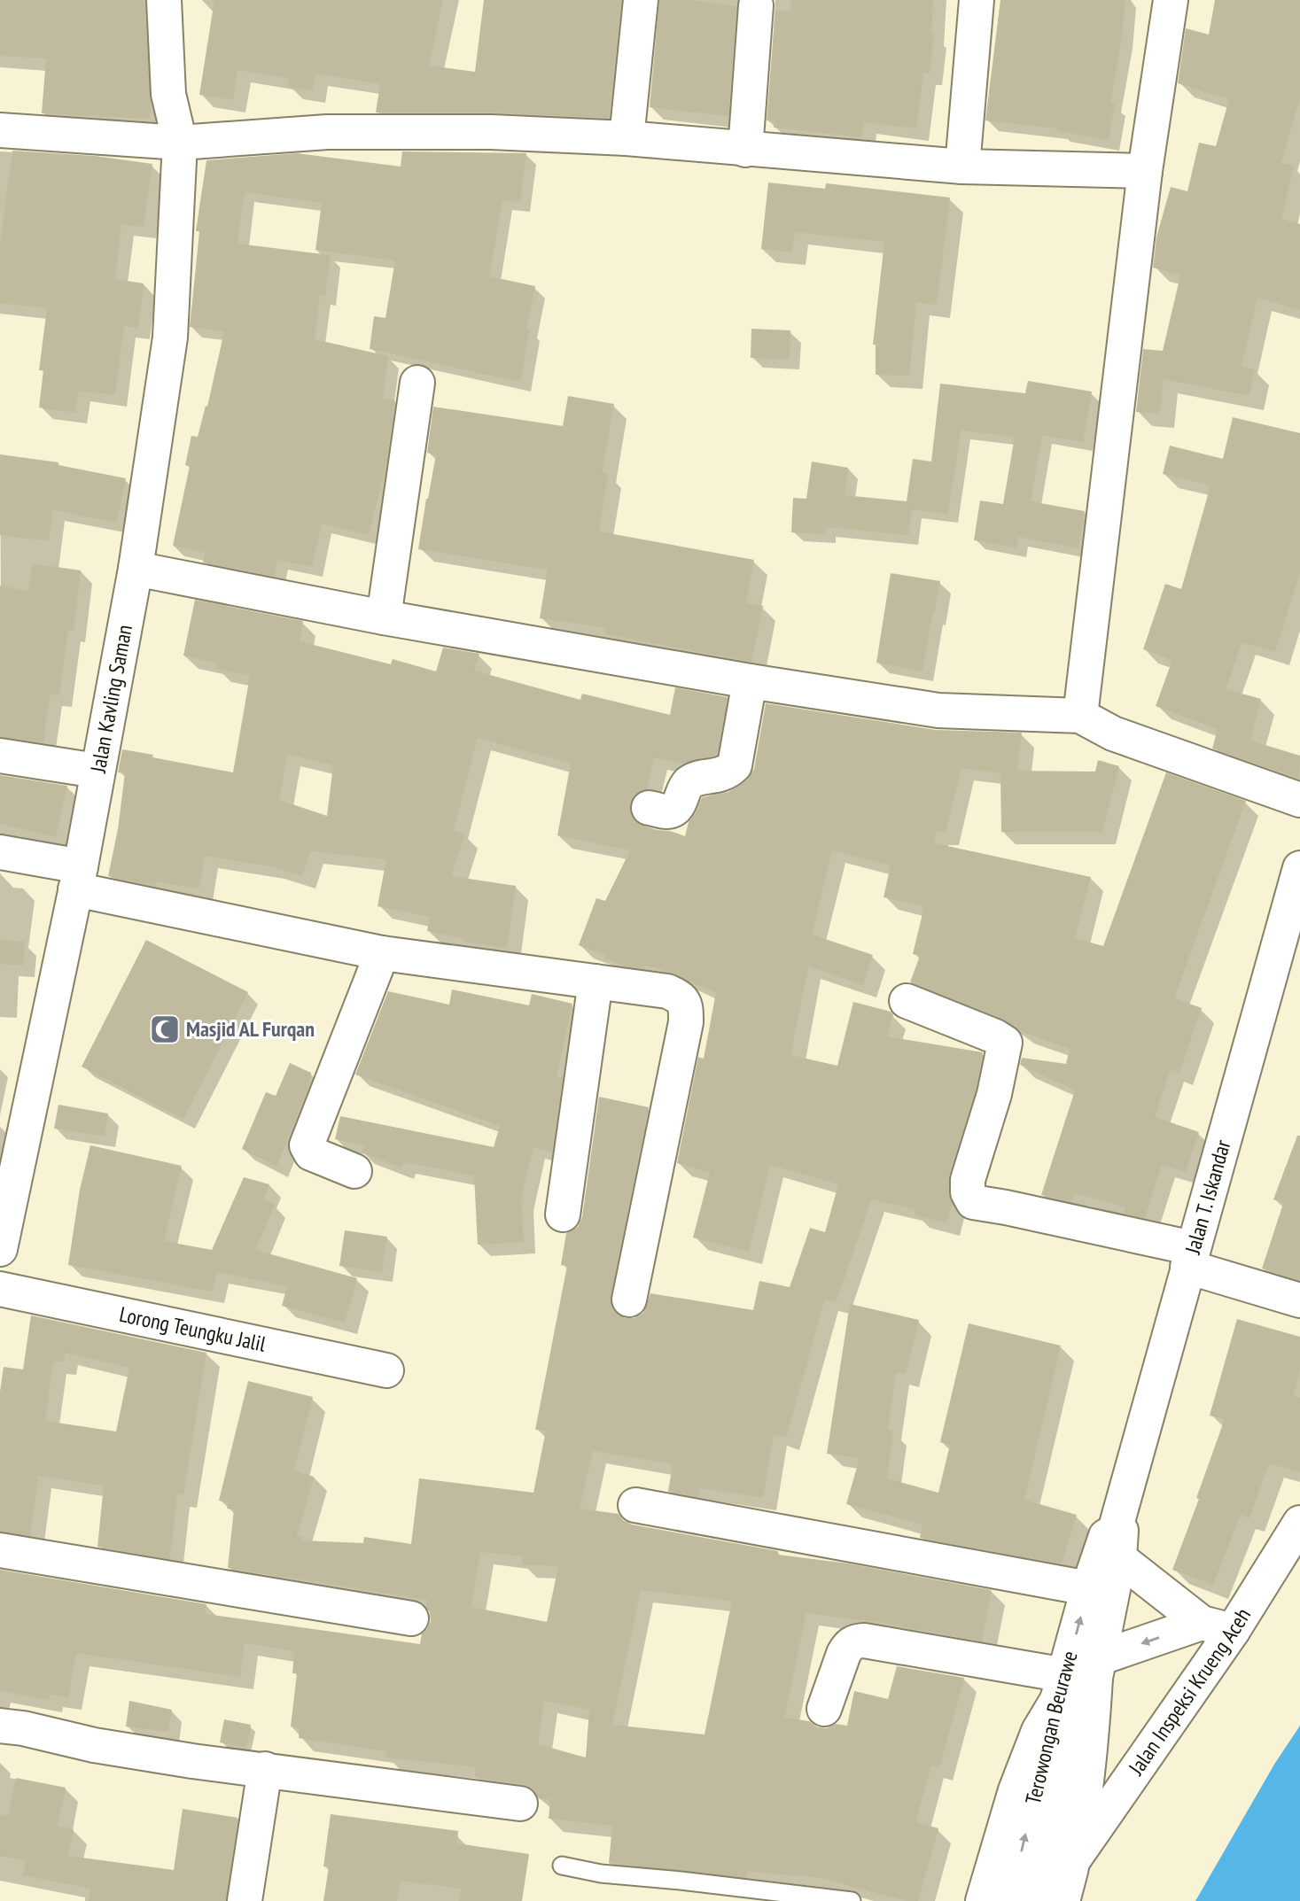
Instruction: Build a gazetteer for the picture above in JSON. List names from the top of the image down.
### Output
{
  "streets": {
    "street": [
      "Jalan Kavling Saman",
      "Jalan T. Iskandar",
      "Lorong Teungku Jalil",
      "Jalan Inspeksi Krueng Aceh",
      "Terowongan Beurawe"
    ]
  },
  "crossings": [
    ["Jalan T. Iskandar", "Terowongan Beurawe"]
  ],
  "places": {
    "mosque": ["Masjid AL Furqan"]
  }
}
